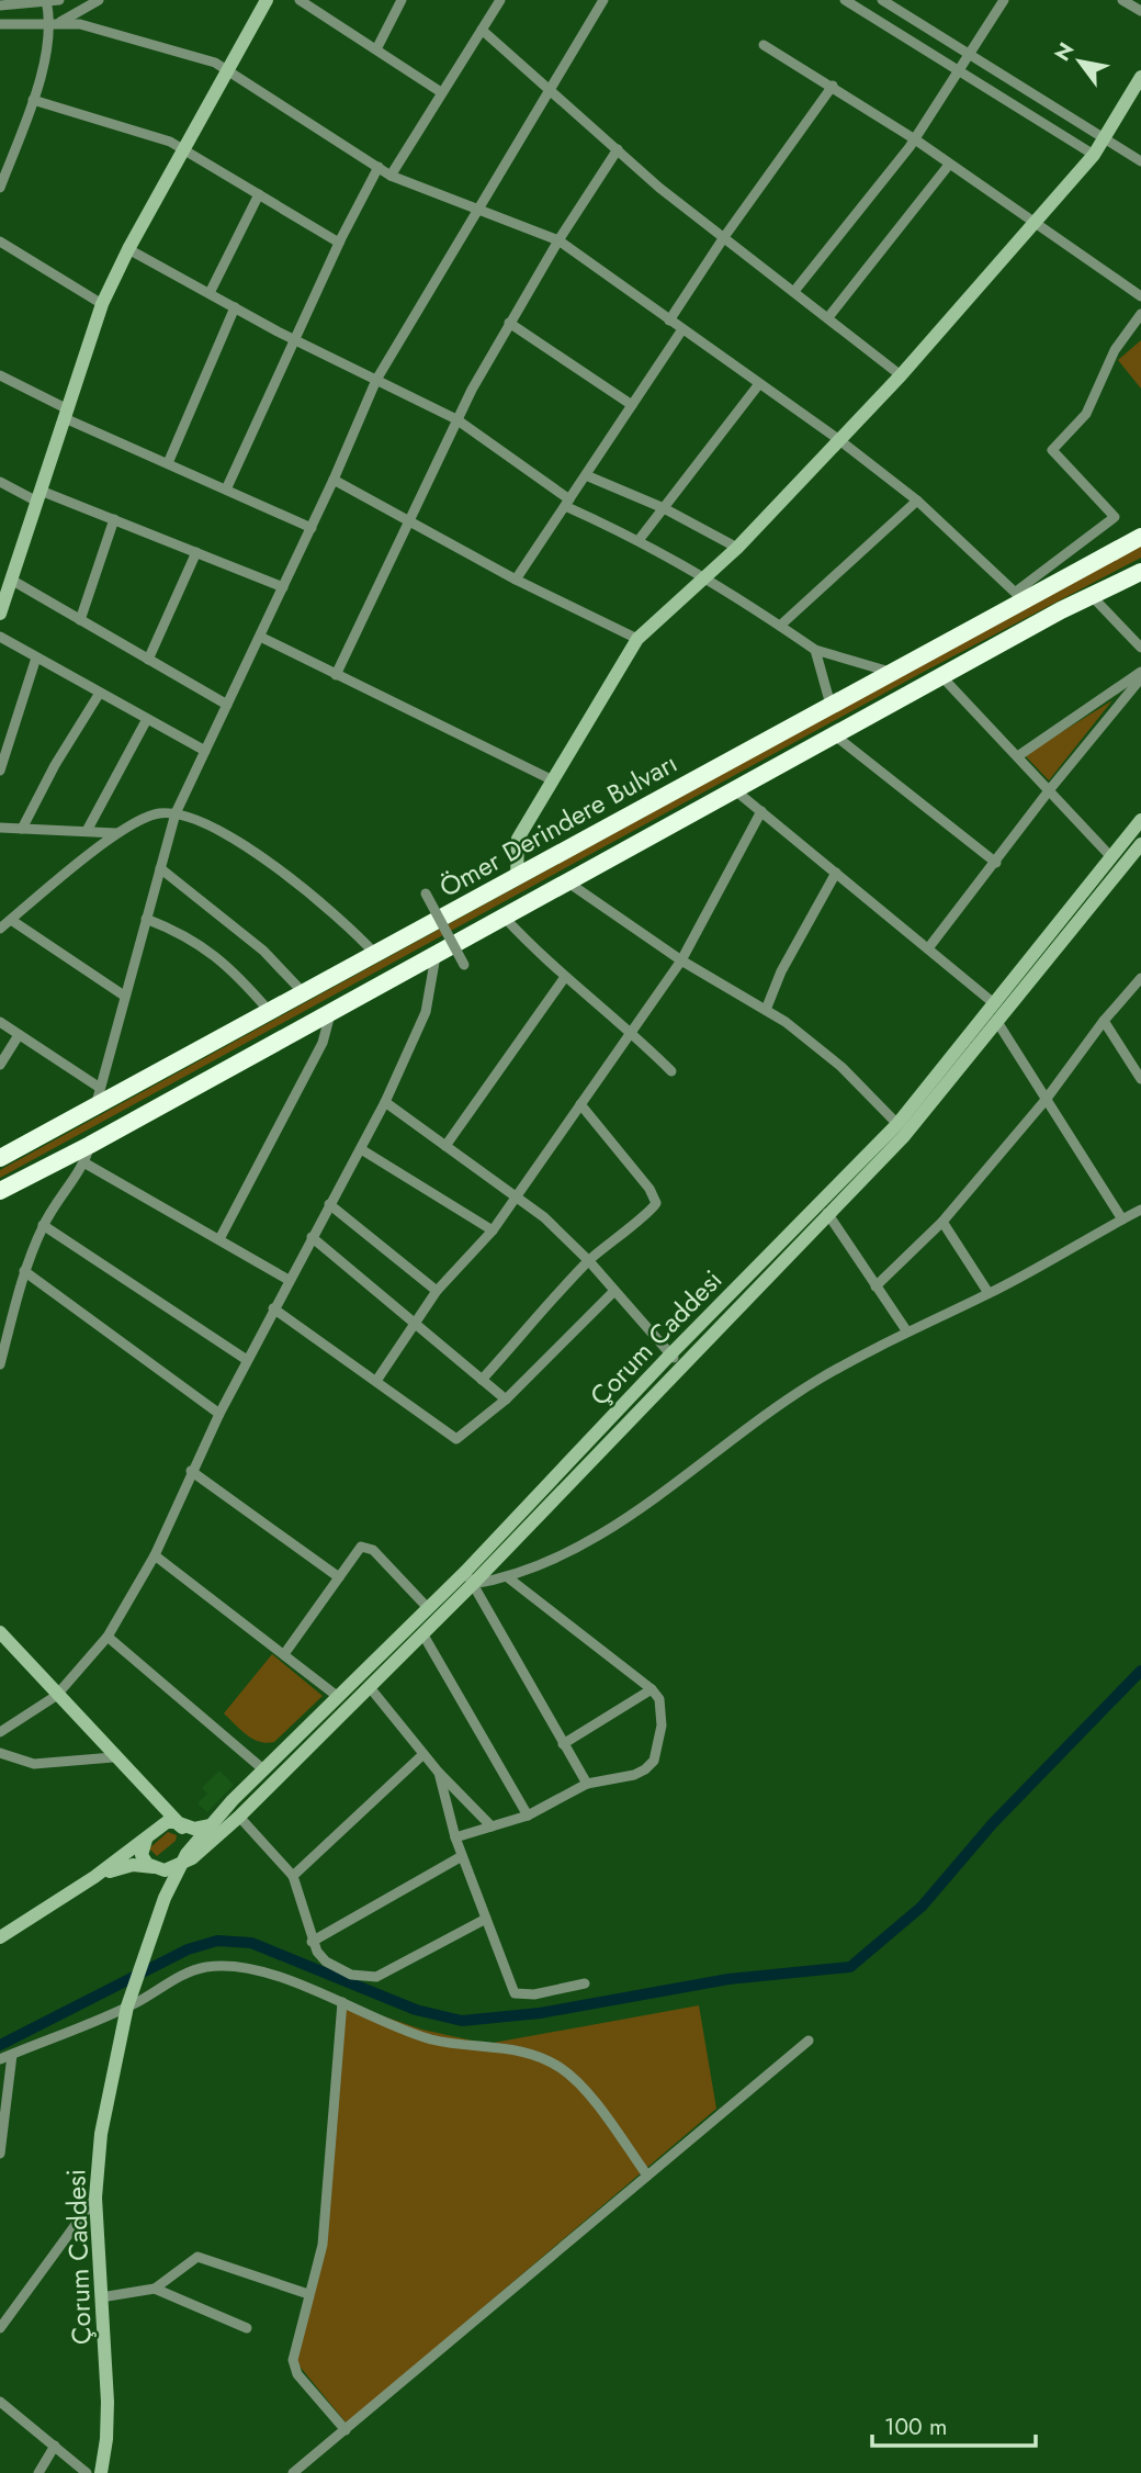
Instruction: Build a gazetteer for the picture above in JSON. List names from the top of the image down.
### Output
{
  "streets": {
    "highway": ["Ömer Derindere Bulvarı"],
    "main road": ["Çorum Caddesi"]
  },
  "scale_bar": "100 m",
  "north": "top left"
}
